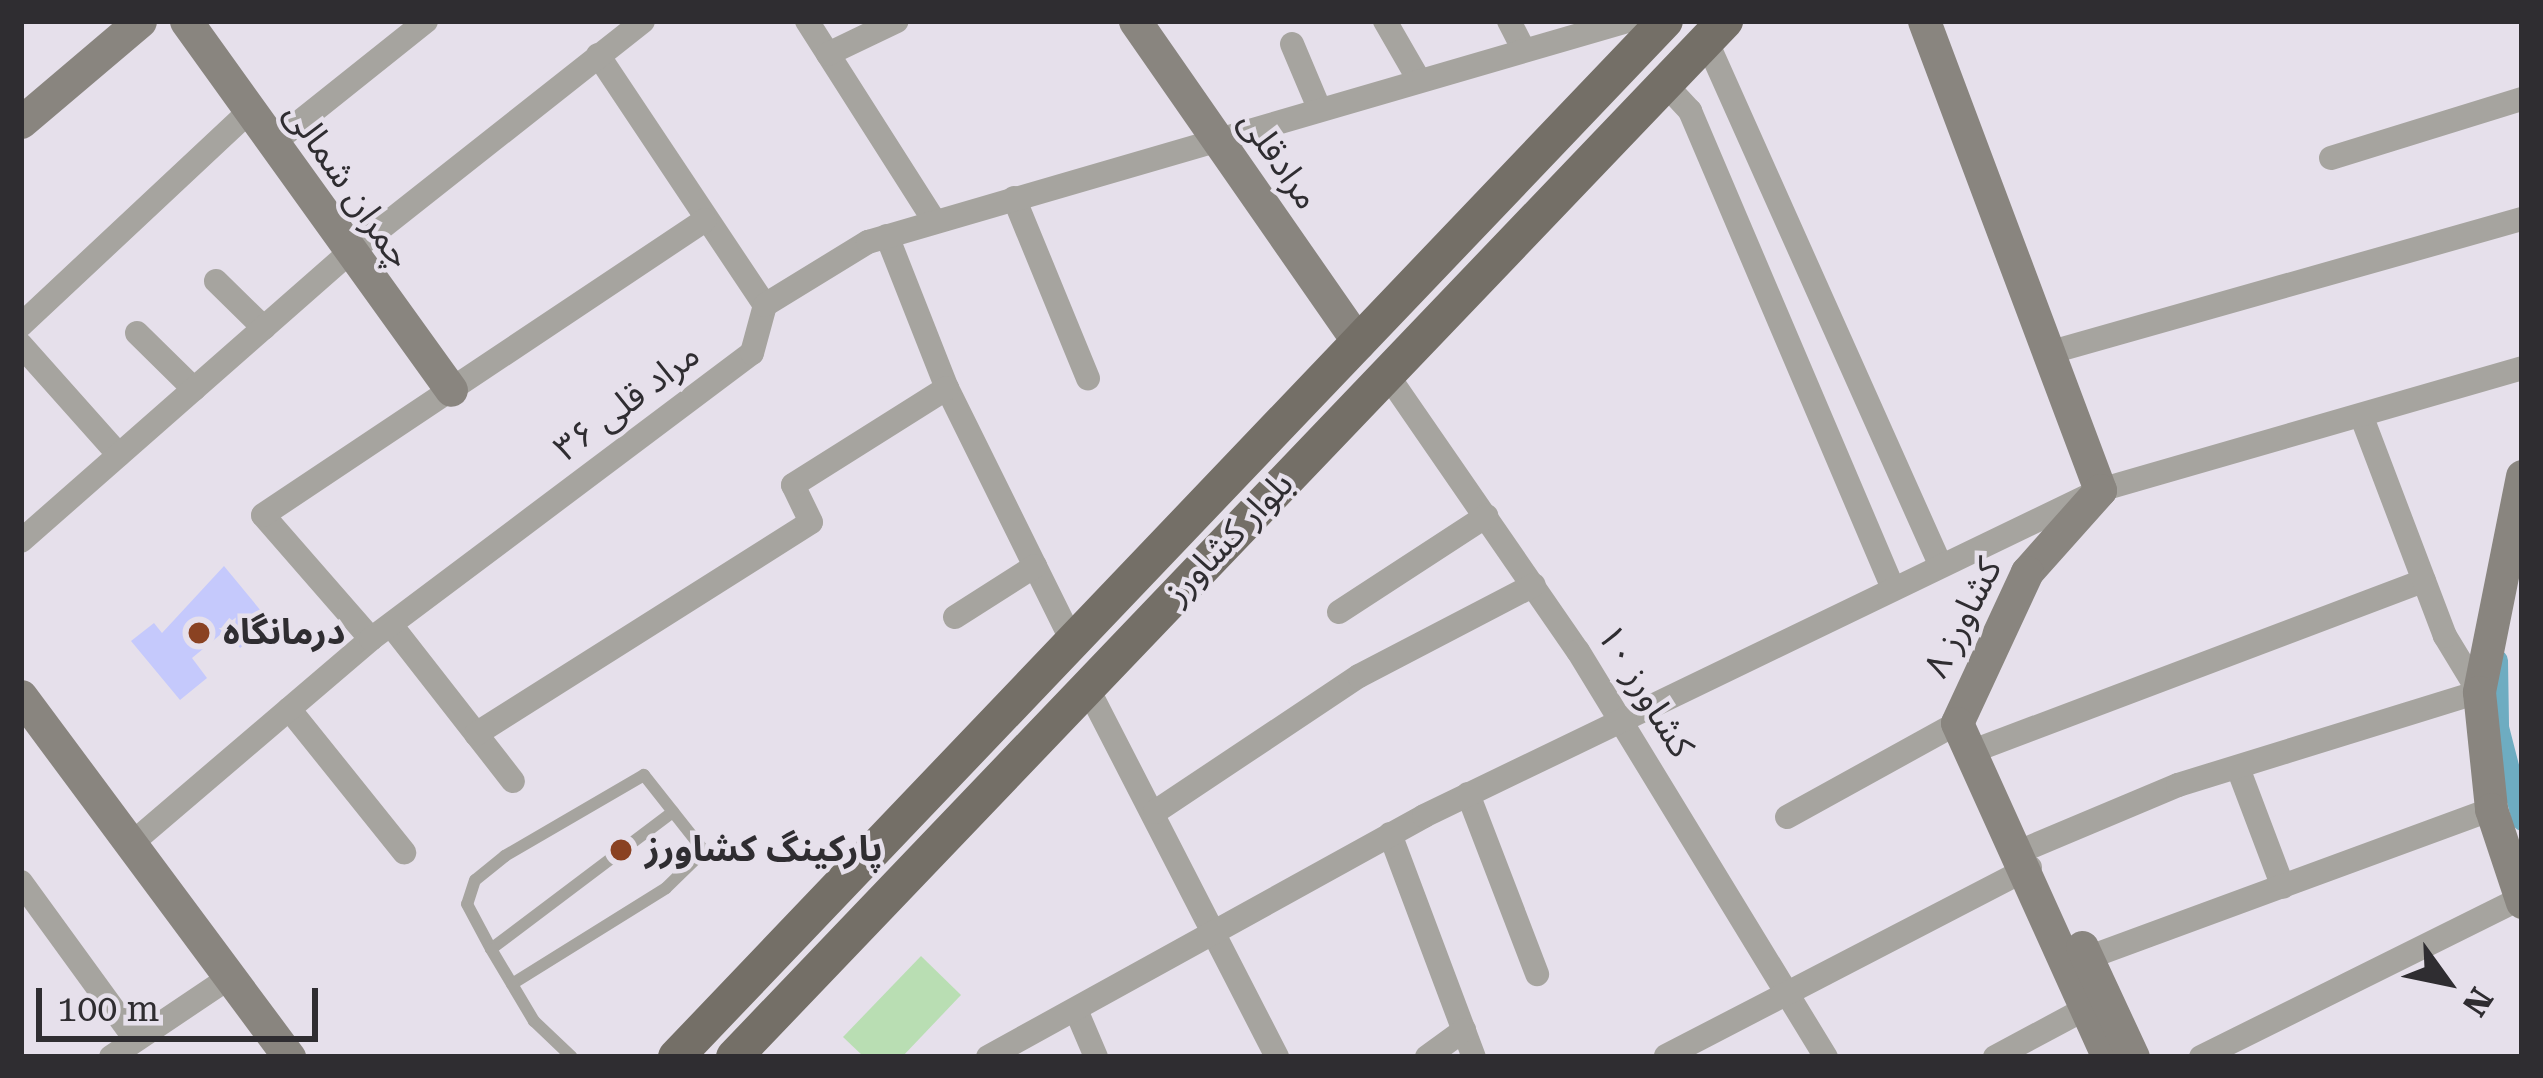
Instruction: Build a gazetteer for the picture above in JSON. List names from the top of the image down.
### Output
{
  "streets": {
    "main road": ["بلوار کشاورز"],
    "street": [
      "مرادقلی",
      "چمران شمالی",
      "مراد قلی ۳۶",
      "کشاورز ۸",
      "کشاورز ۱۰"
    ]
  },
  "crossings": [
    ["مرادقلی", "بلوار کشاورز"],
    ["بلوار کشاورز", "کشاورز ۱۰"]
  ],
  "places": ["درمانگاه", "پارکینگ کشاورز"],
  "scale_bar": "100 m",
  "north": "bottom right"
}
